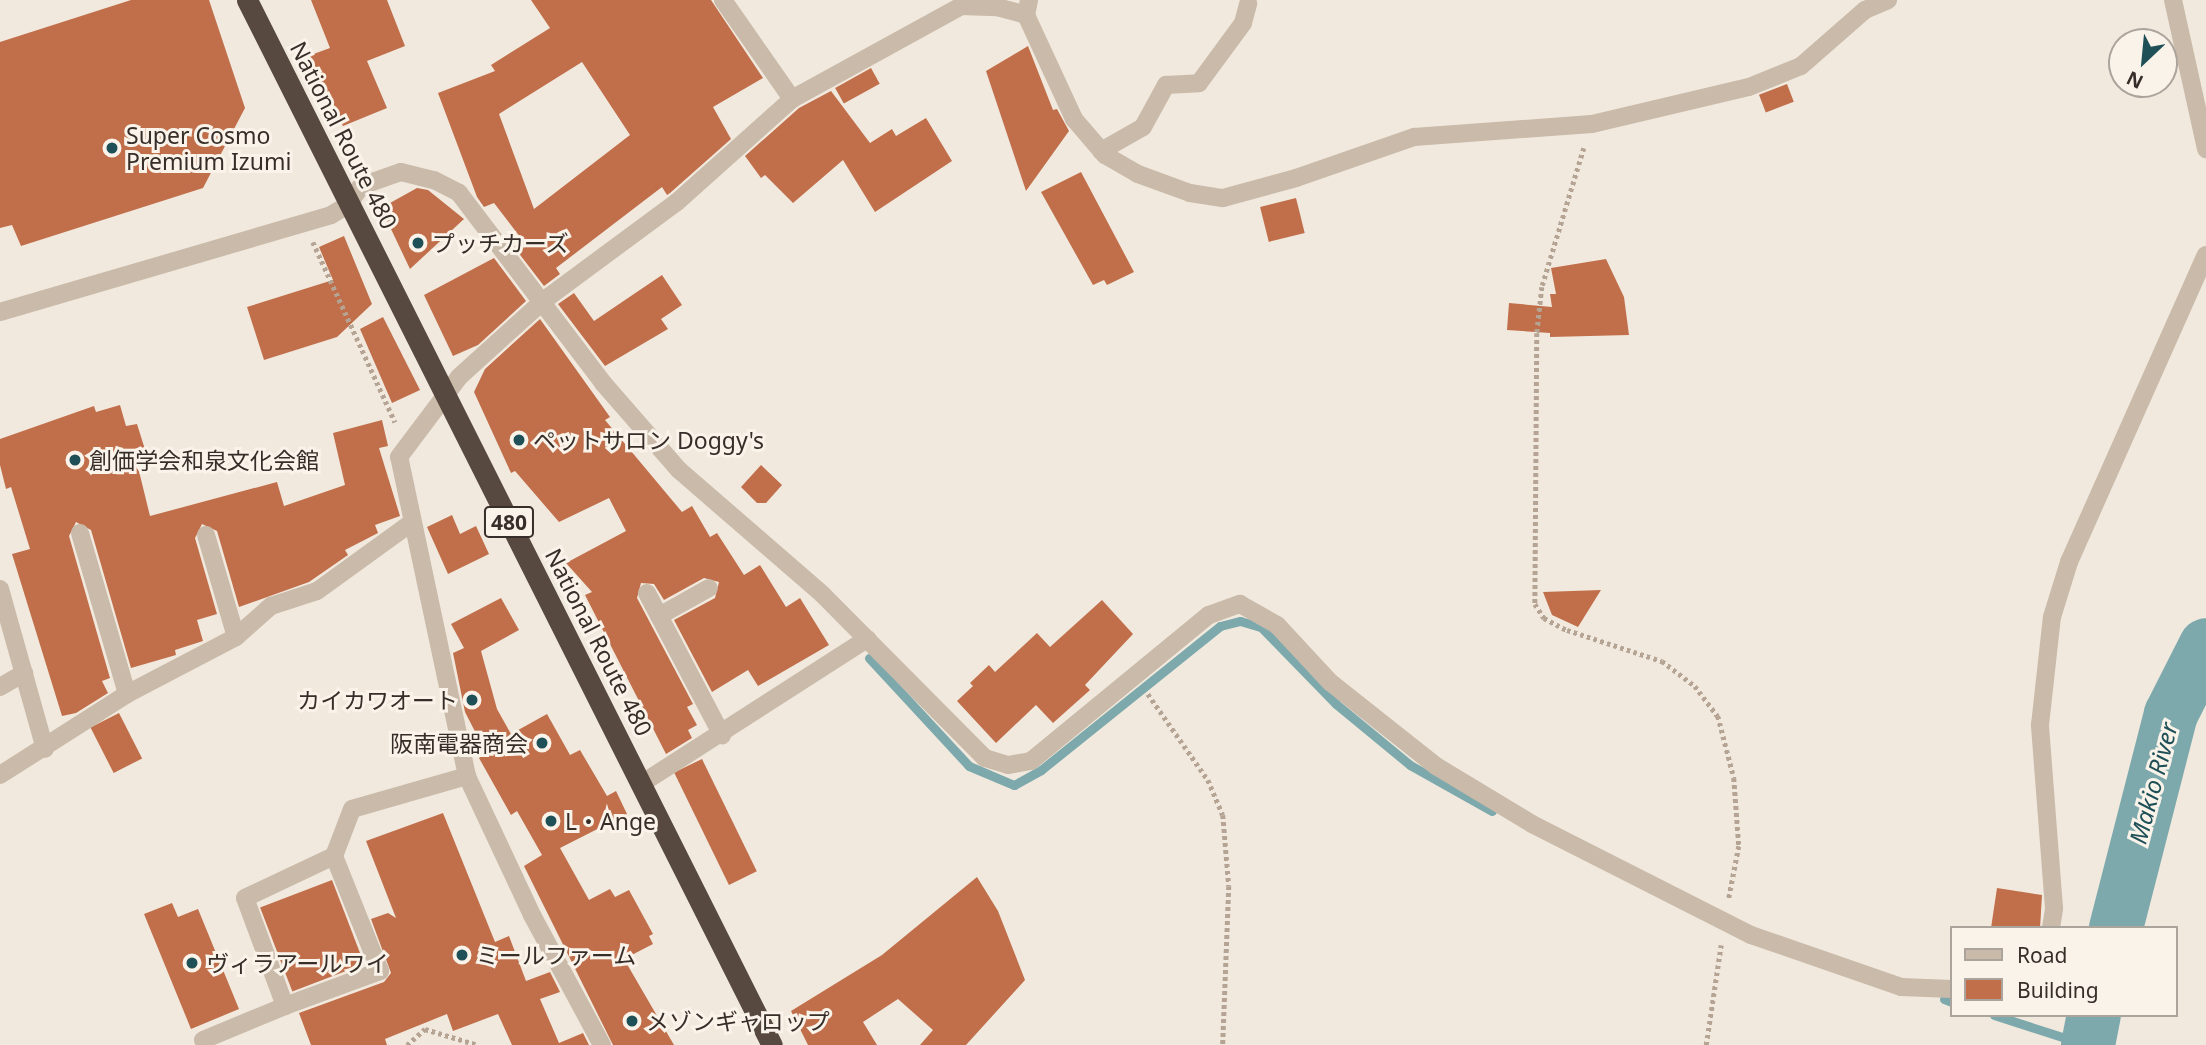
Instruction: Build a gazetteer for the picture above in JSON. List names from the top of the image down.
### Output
{
  "streets": {
    "highway": ["National Route 480", "480"]
  },
  "water": ["Makio River"],
  "places": [
    "Super Cosmo Premium Izumi",
    "プッチカーズ",
    "ペットサロン Doggy's",
    "創価学会和泉文化会館",
    "カイカワオート",
    "阪南電器商会",
    "L・Ange",
    "ミールファーム",
    "ヴィラアールワイ",
    "メゾンギャロップ"
  ],
  "legend": ["Road", "Building"],
  "north": "bottom left"
}
